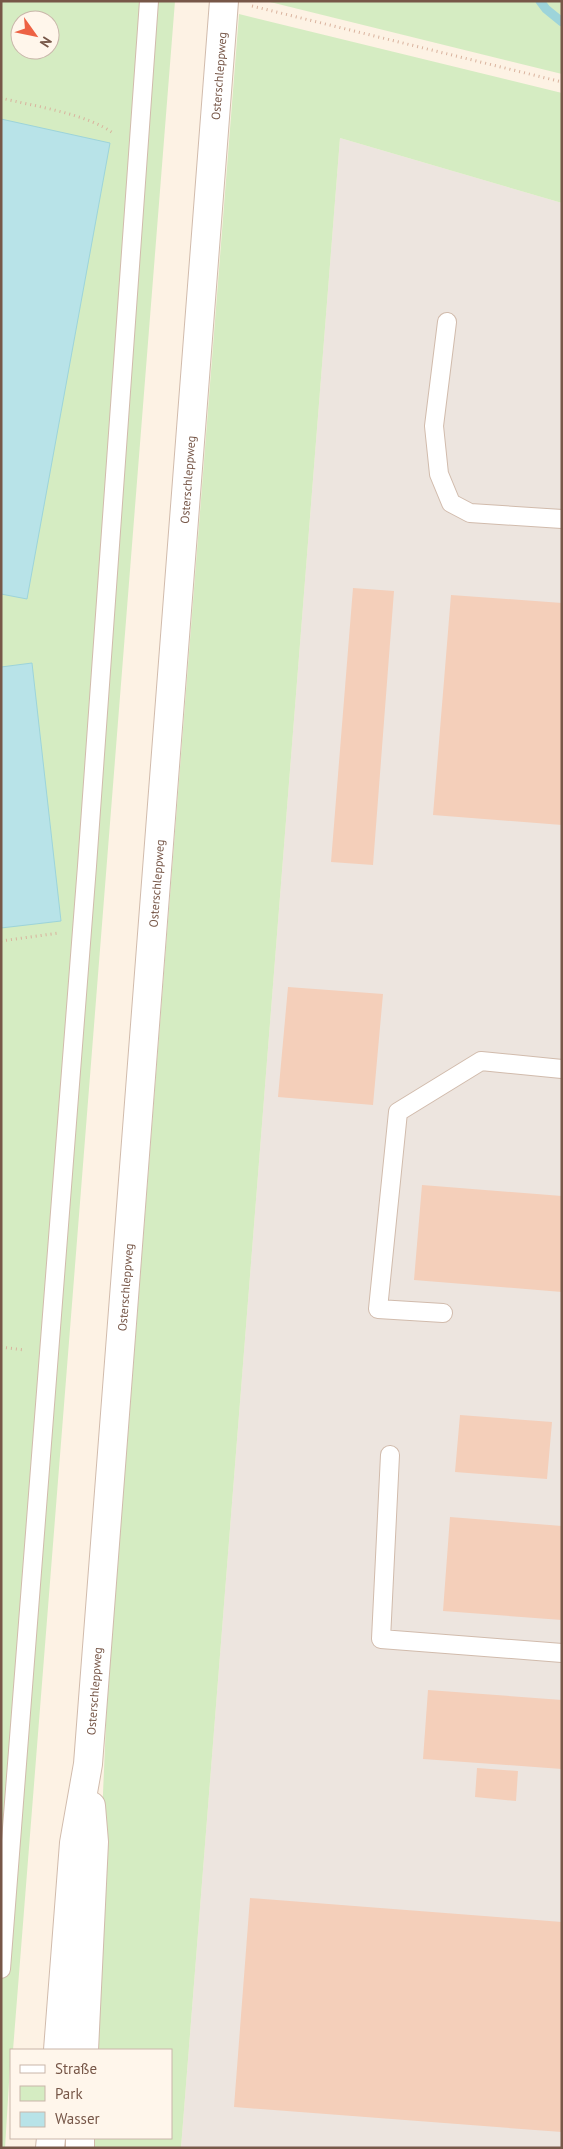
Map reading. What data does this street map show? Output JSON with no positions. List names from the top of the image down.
{
  "streets": {
    "street": ["Osterschleppweg"]
  },
  "legend": ["Straße", "Park", "Wasser"],
  "north": "bottom right"
}
